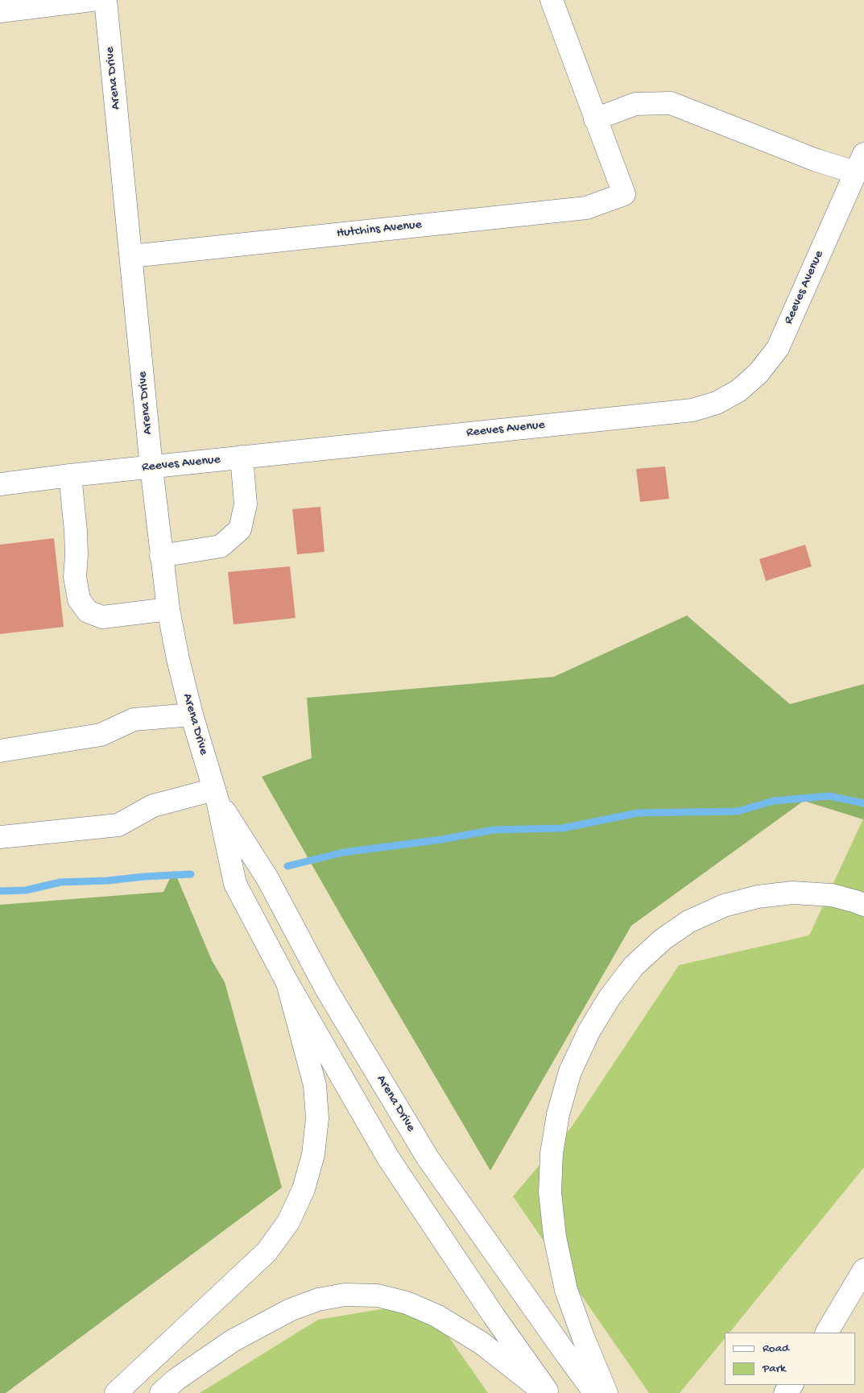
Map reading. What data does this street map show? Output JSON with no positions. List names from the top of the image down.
{
  "streets": {
    "main road": ["Arena Drive", "Hutchins Avenue", "Reeves Avenue"]
  },
  "crossings": [
    ["Arena Drive", "Hutchins Avenue"],
    ["Arena Drive", "Reeves Avenue"]
  ],
  "legend": ["Road", "Park"]
}
